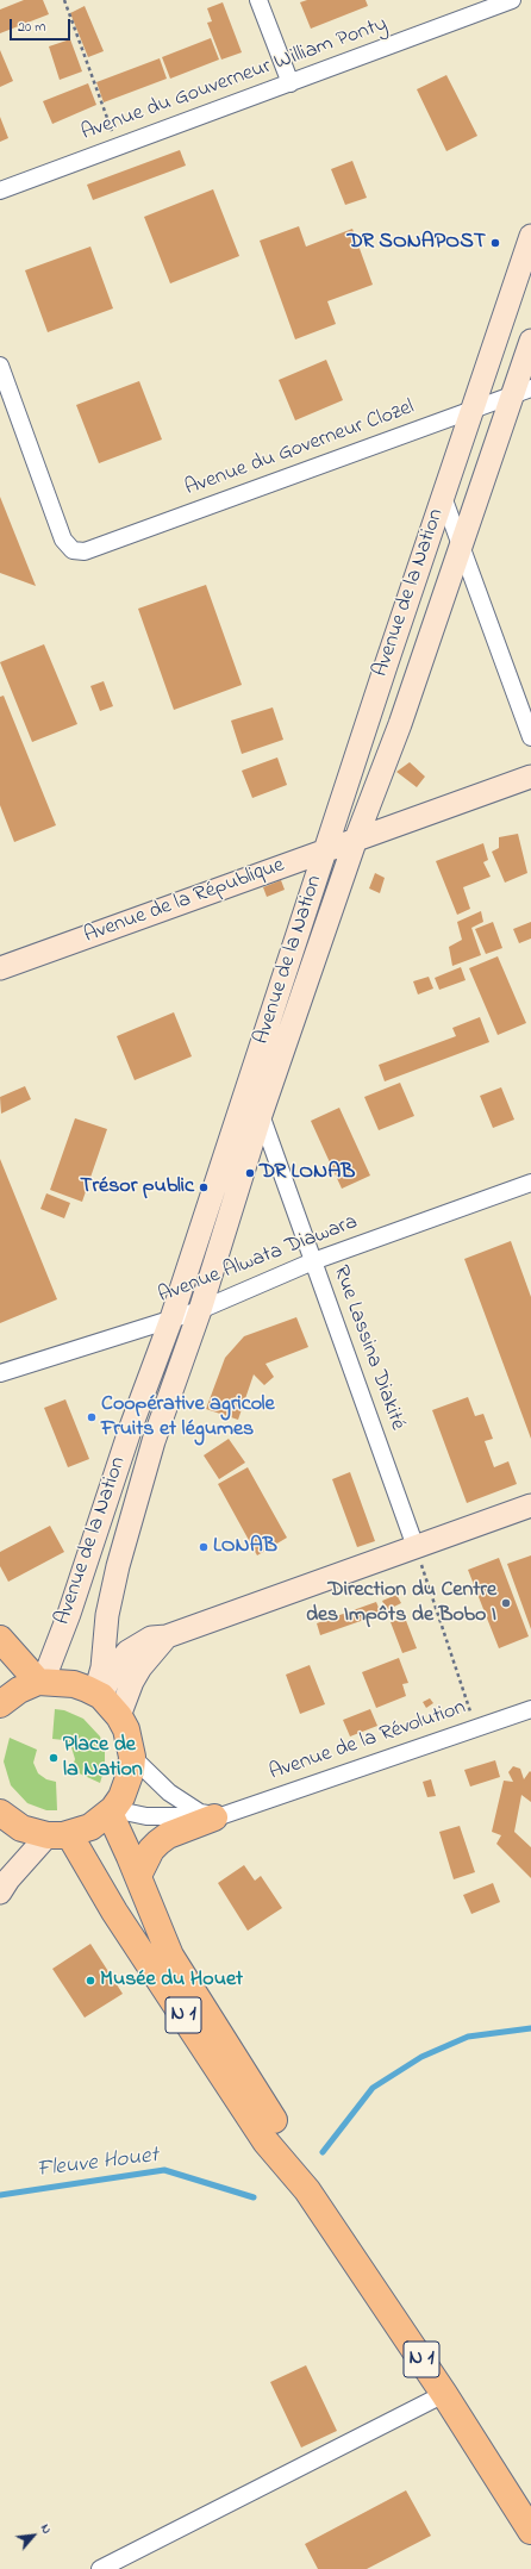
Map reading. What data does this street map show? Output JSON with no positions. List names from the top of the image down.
{
  "streets": {
    "highway": ["N 1"],
    "main road": ["Avenue de la Nation", "Avenue de la République"],
    "street": [
      "Avenue du Gouverneur William Ponty",
      "Avenue du Governeur Clozel",
      "Avenue Alwata Diawara",
      "Rue Lassina Diakité",
      "Avenue de la Révolution"
    ]
  },
  "crossings": [
    ["Avenue du Governeur Clozel", "Avenue de la Nation"],
    ["Avenue de la Nation", "Avenue de la République"],
    ["Avenue de la Nation", "Avenue Alwata Diawara"],
    ["Avenue de la Nation", "Rue Lassina Diakité"],
    ["Avenue Alwata Diawara", "Rue Lassina Diakité"],
    ["Avenue de la Révolution", "N 1"]
  ],
  "water": ["Fleuve Houet"],
  "places": [
    "DR SONAPOST",
    "DR LONAB",
    "Trésor public",
    "Coopérative agricole Fruits et légumes",
    "LONAB",
    "Direction du Centre des Impôts de Bobo I",
    "Place de la Nation",
    "Musée du Houet"
  ],
  "scale_bar": "20 m",
  "north": "top right"
}
